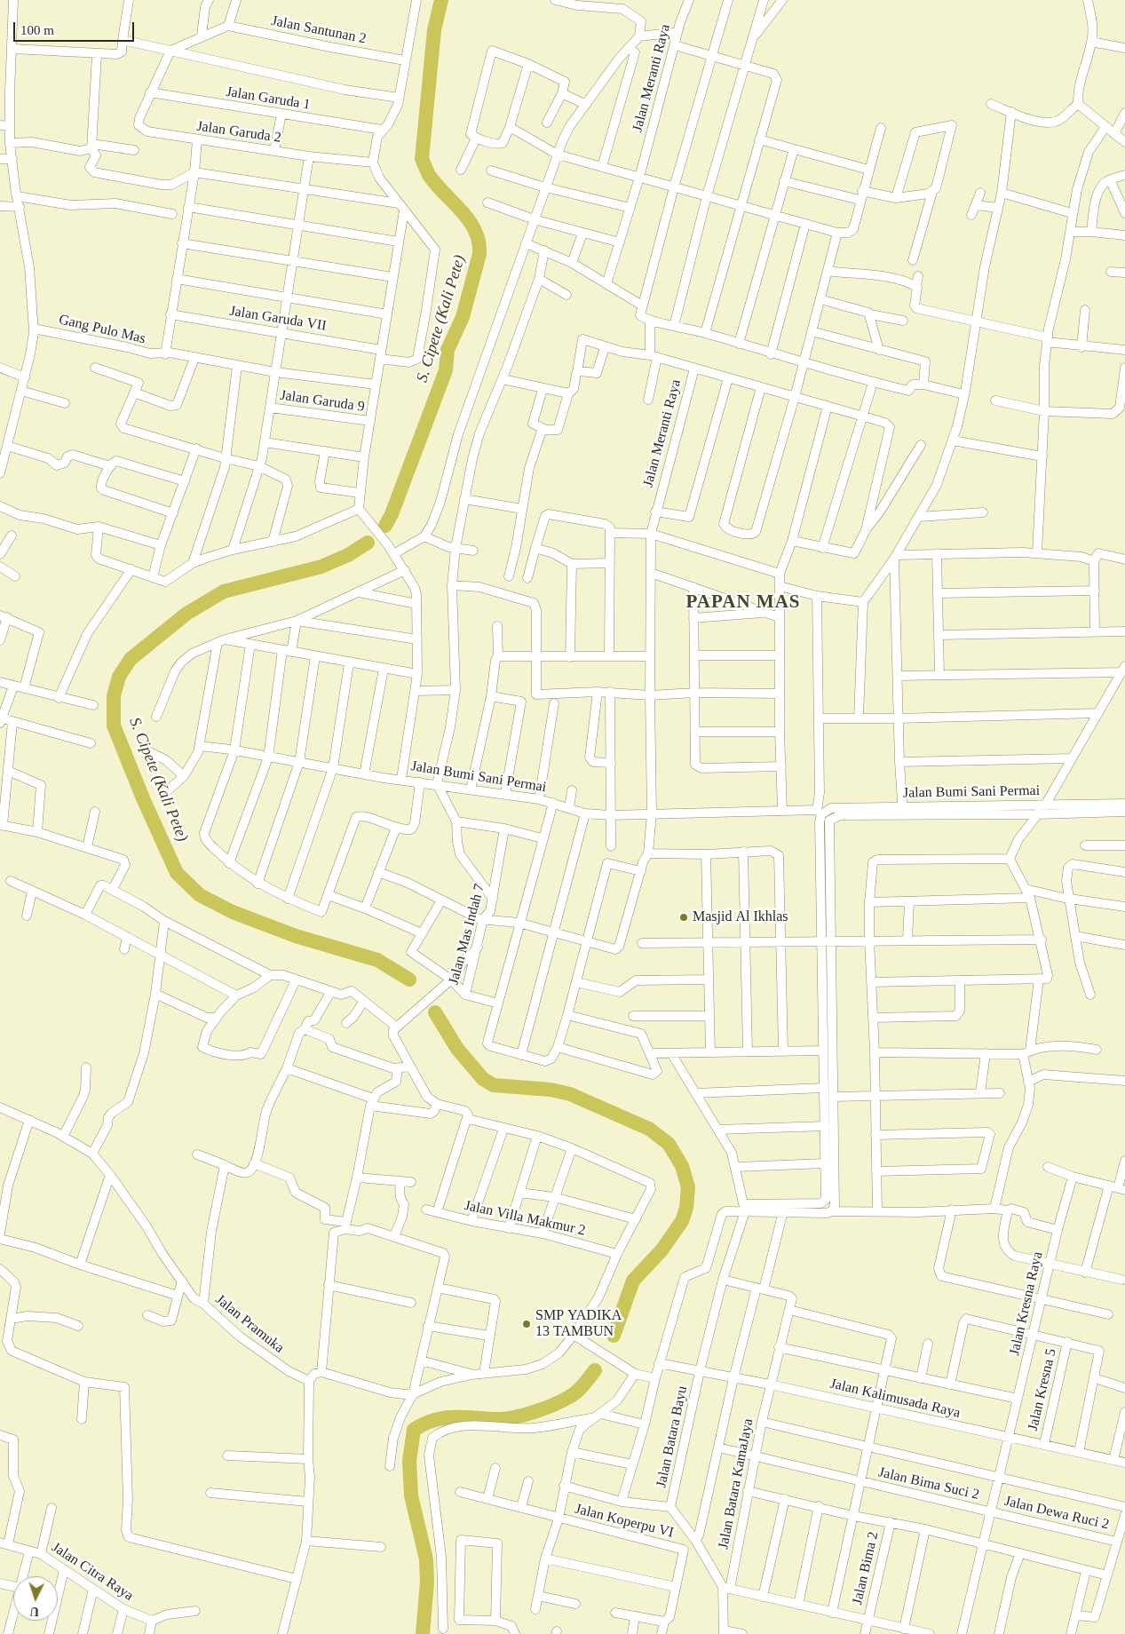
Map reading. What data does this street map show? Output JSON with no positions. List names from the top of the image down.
{
  "streets": {
    "street": [
      "Jalan Santunan 2",
      "Jalan Meranti Raya",
      "Jalan Garuda 1",
      "Jalan Garuda 2",
      "Jalan Garuda VII",
      "Gang Pulo Mas",
      "Jalan Garuda 9",
      "Jalan Bumi Sani Permai",
      "Jalan Mas Indah 7",
      "Jalan Villa Makmur 2",
      "Jalan Kresna Raya",
      "Jalan Pramuka",
      "Jalan Kresna 5",
      "Jalan Kalimusada Raya",
      "Jalan Batara Bayu",
      "Jalan Batara KamaJaya",
      "Jalan Bima Suci 2",
      "Jalan Dewa Ruci 2",
      "Jalan Koperpu VI",
      "Jalan Bima 2",
      "Jalan Citra Raya"
    ]
  },
  "crossings": [
    ["Jalan Meranti Raya", "Jalan Bumi Sani Permai"],
    ["Jalan Garuda 1", "Jalan Garuda 2"],
    ["Jalan Kresna Raya", "Jalan Kalimusada Raya"],
    ["Jalan Kresna Raya", "Jalan Bima Suci 2"],
    ["Jalan Kresna Raya", "Jalan Dewa Ruci 2"],
    ["Jalan Kresna 5", "Jalan Kalimusada Raya"],
    ["Jalan Kalimusada Raya", "Jalan Batara Bayu"],
    ["Jalan Kalimusada Raya", "Jalan Batara KamaJaya"],
    ["Jalan Batara KamaJaya", "Jalan Bima Suci 2"],
    ["Jalan Bima Suci 2", "Jalan Dewa Ruci 2"]
  ],
  "districts": ["PAPAN MAS"],
  "water": ["S. Cipete (Kali Pete)"],
  "places": ["Masjid Al Ikhlas", "SMP YADIKA 13 TAMBUN"],
  "scale_bar": "100 m",
  "north": "bottom"
}
